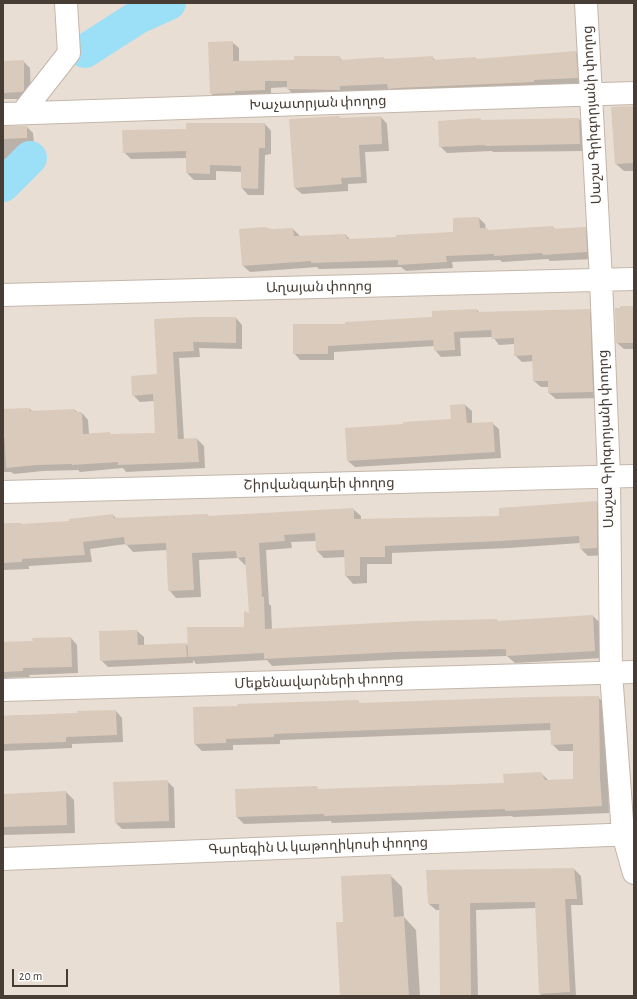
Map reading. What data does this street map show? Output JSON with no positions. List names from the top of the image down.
{
  "streets": {
    "street": [
      "Խաչատրյան փողոց",
      "Սաշա Գրիգորյանի փողոց",
      "Աղայան փողոց",
      "Շիրվանզադեի փողոց",
      "Մեքենավարների փողոց",
      "Գարեգին Ա կաթողիկոսի փողոց"
    ]
  },
  "crossings": [
    ["Խաչատրյան փողոց", "Սաշա Գրիգորյանի փողոց"],
    ["Սաշա Գրիգորյանի փողոց", "Աղայան փողոց"],
    ["Սաշա Գրիգորյանի փողոց", "Շիրվանզադեի փողոց"],
    ["Սաշա Գրիգորյանի փողոց", "Մեքենավարների փողոց"],
    ["Սաշա Գրիգորյանի փողոց", "Գարեգին Ա կաթողիկոսի փողոց"]
  ],
  "scale_bar": "20 m"
}
